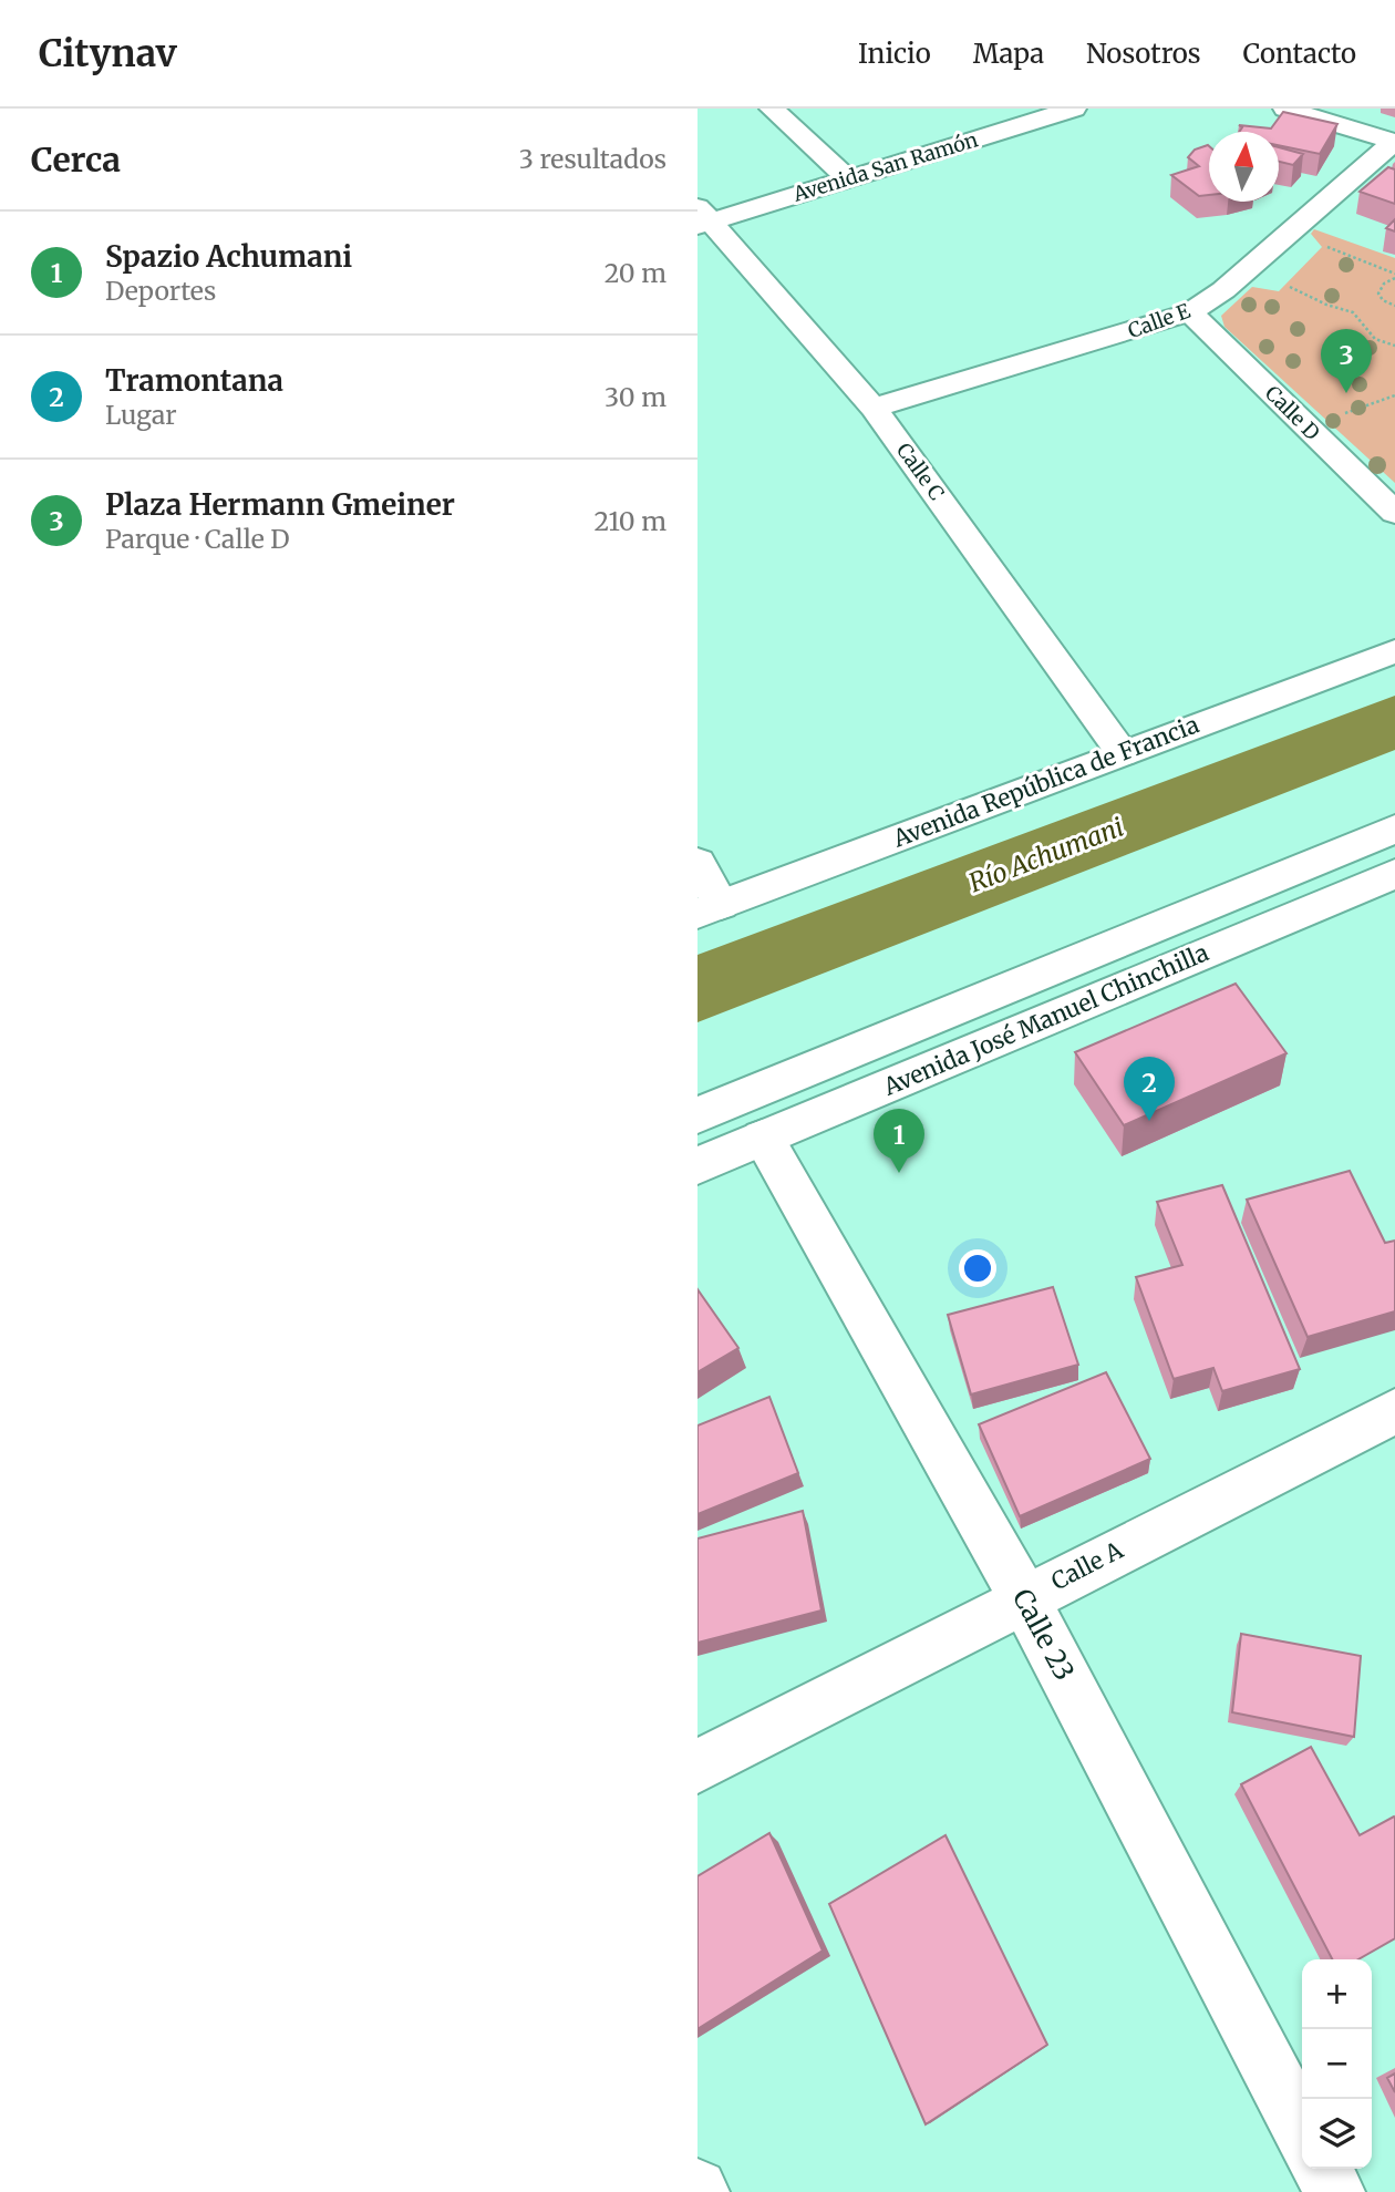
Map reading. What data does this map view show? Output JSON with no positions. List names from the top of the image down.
{
  "streets": {
    "street": [
      "Avenida San Ramón",
      "Calle E",
      "Calle D",
      "Calle C",
      "Avenida República de Francia",
      "Avenida José Manuel Chinchilla",
      "Calle A",
      "Calle 23"
    ]
  },
  "crossings": [
    ["Avenida San Ramón", "Calle C"],
    ["Calle E", "Calle D"],
    ["Calle E", "Calle C"],
    ["Calle C", "Avenida República de Francia"],
    ["Avenida José Manuel Chinchilla", "Calle 23"],
    ["Calle A", "Calle 23"]
  ],
  "water": ["Río Achumani"],
  "north": "top",
  "page": {
    "header": "Citynav",
    "nav": [
      "Inicio",
      "Mapa",
      "Nosotros",
      "Contacto"
    ],
    "heading": ["Cerca", "3 resultados"],
    "list": [
      {
        "mark": "1",
        "name": "Spazio Achumani",
        "note": "Deportes",
        "value": "20 m"
      },
      {
        "mark": "2",
        "name": "Tramontana",
        "note": "Lugar",
        "value": "30 m"
      },
      {
        "mark": "3",
        "name": "Plaza Hermann Gmeiner",
        "note": "Parque · Calle D",
        "value": "210 m"
      }
    ],
    "pins": ["3", "2", "1"],
    "map_buttons": ["+", "−"]
  }
}
